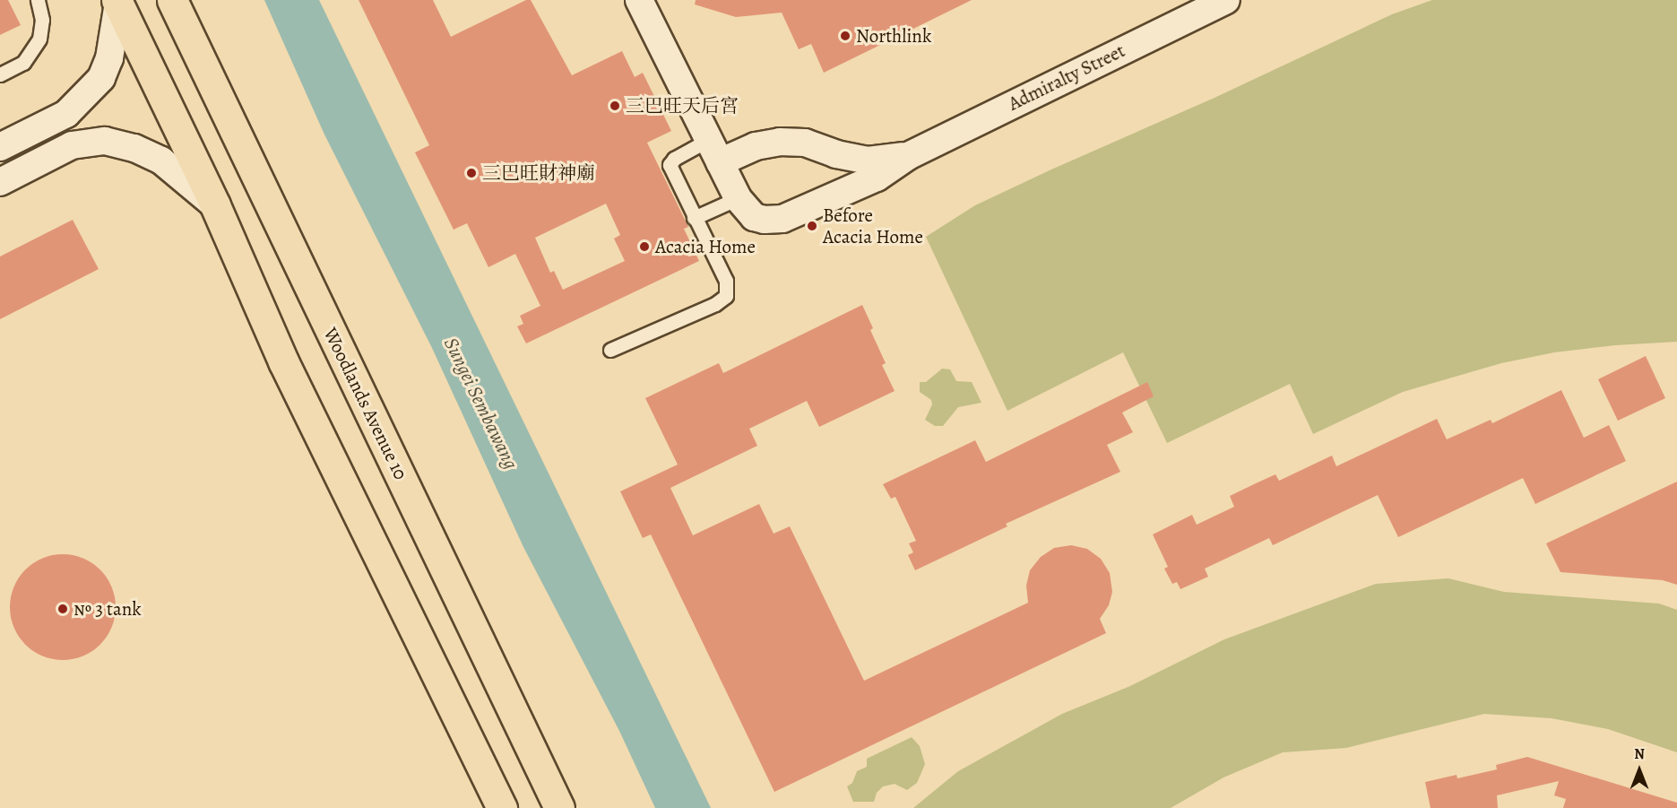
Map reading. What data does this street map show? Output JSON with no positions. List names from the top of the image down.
{
  "streets": {
    "main road": ["Woodlands Avenue 10"],
    "street": ["Admiralty Street"]
  },
  "water": ["Sungei Sembawang"],
  "places": [
    "Northlink",
    "三巴旺天后宮",
    "三巴旺財神廟",
    "Before Acacia Home",
    "Acacia Home",
    "№ 3 tank"
  ],
  "north": "top"
}
